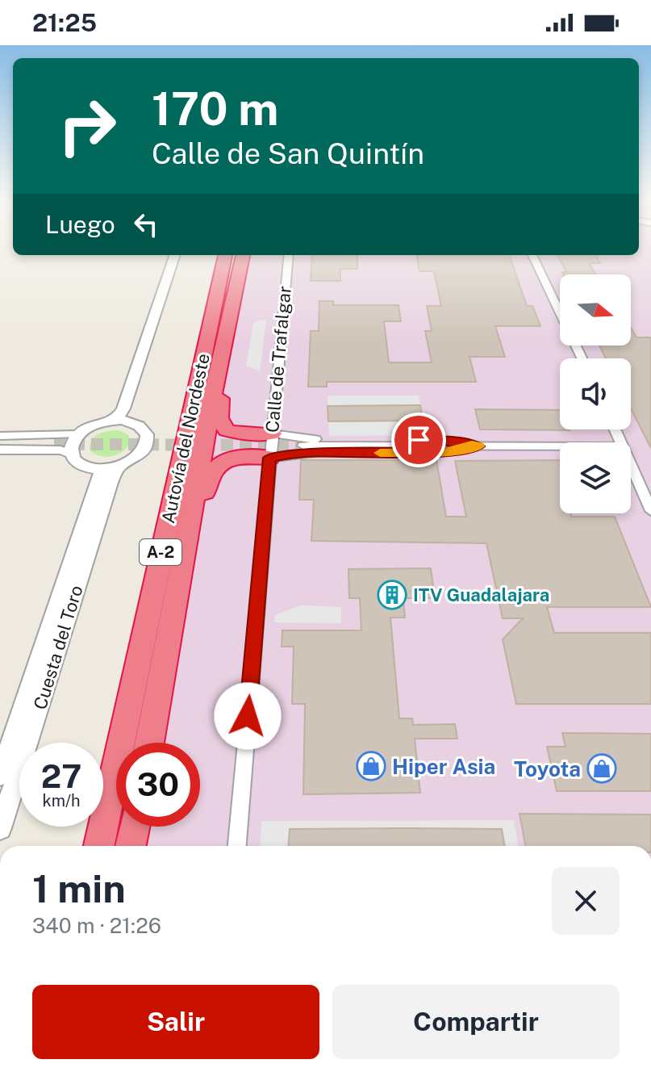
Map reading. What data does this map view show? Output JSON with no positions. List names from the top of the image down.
{
  "streets": {
    "highway": ["Autovía del Nordeste", "A-2"],
    "street": ["Calle de Trafalgar", "Cuesta del Toro"]
  },
  "places": {
    "building": ["ITV Guadalajara"],
    "shop": ["Hiper Asia", "Toyota"]
  },
  "north": "right",
  "page": {
    "status": "21:25",
    "turn": ["170 m", "Calle de San Quintín"],
    "then": "Luego",
    "speed": "27 km/h",
    "limit": "30",
    "heading": ["1 min", "340 m · 21:26"],
    "buttons": ["Salir", "Compartir"]
  }
}
